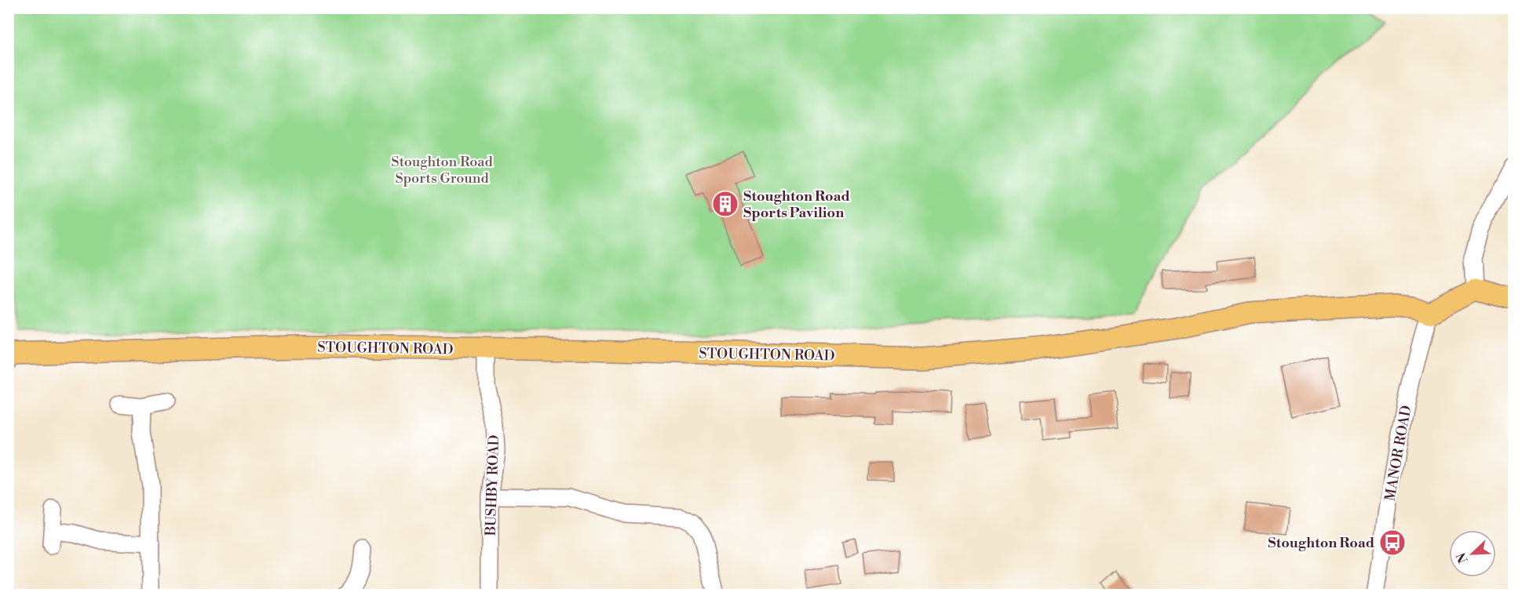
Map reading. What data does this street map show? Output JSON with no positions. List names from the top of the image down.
{
  "streets": {
    "main road": ["STOUGHTON ROAD"],
    "street": ["MANOR ROAD", "BUSHBY ROAD"]
  },
  "crossings": [
    ["STOUGHTON ROAD", "MANOR ROAD"],
    ["STOUGHTON ROAD", "BUSHBY ROAD"]
  ],
  "parks": ["Stoughton Road Sports Ground"],
  "places": {
    "building": ["Stoughton Road Sports Pavilion"],
    "bus stop": ["Stoughton Road"]
  },
  "north": "bottom left"
}
